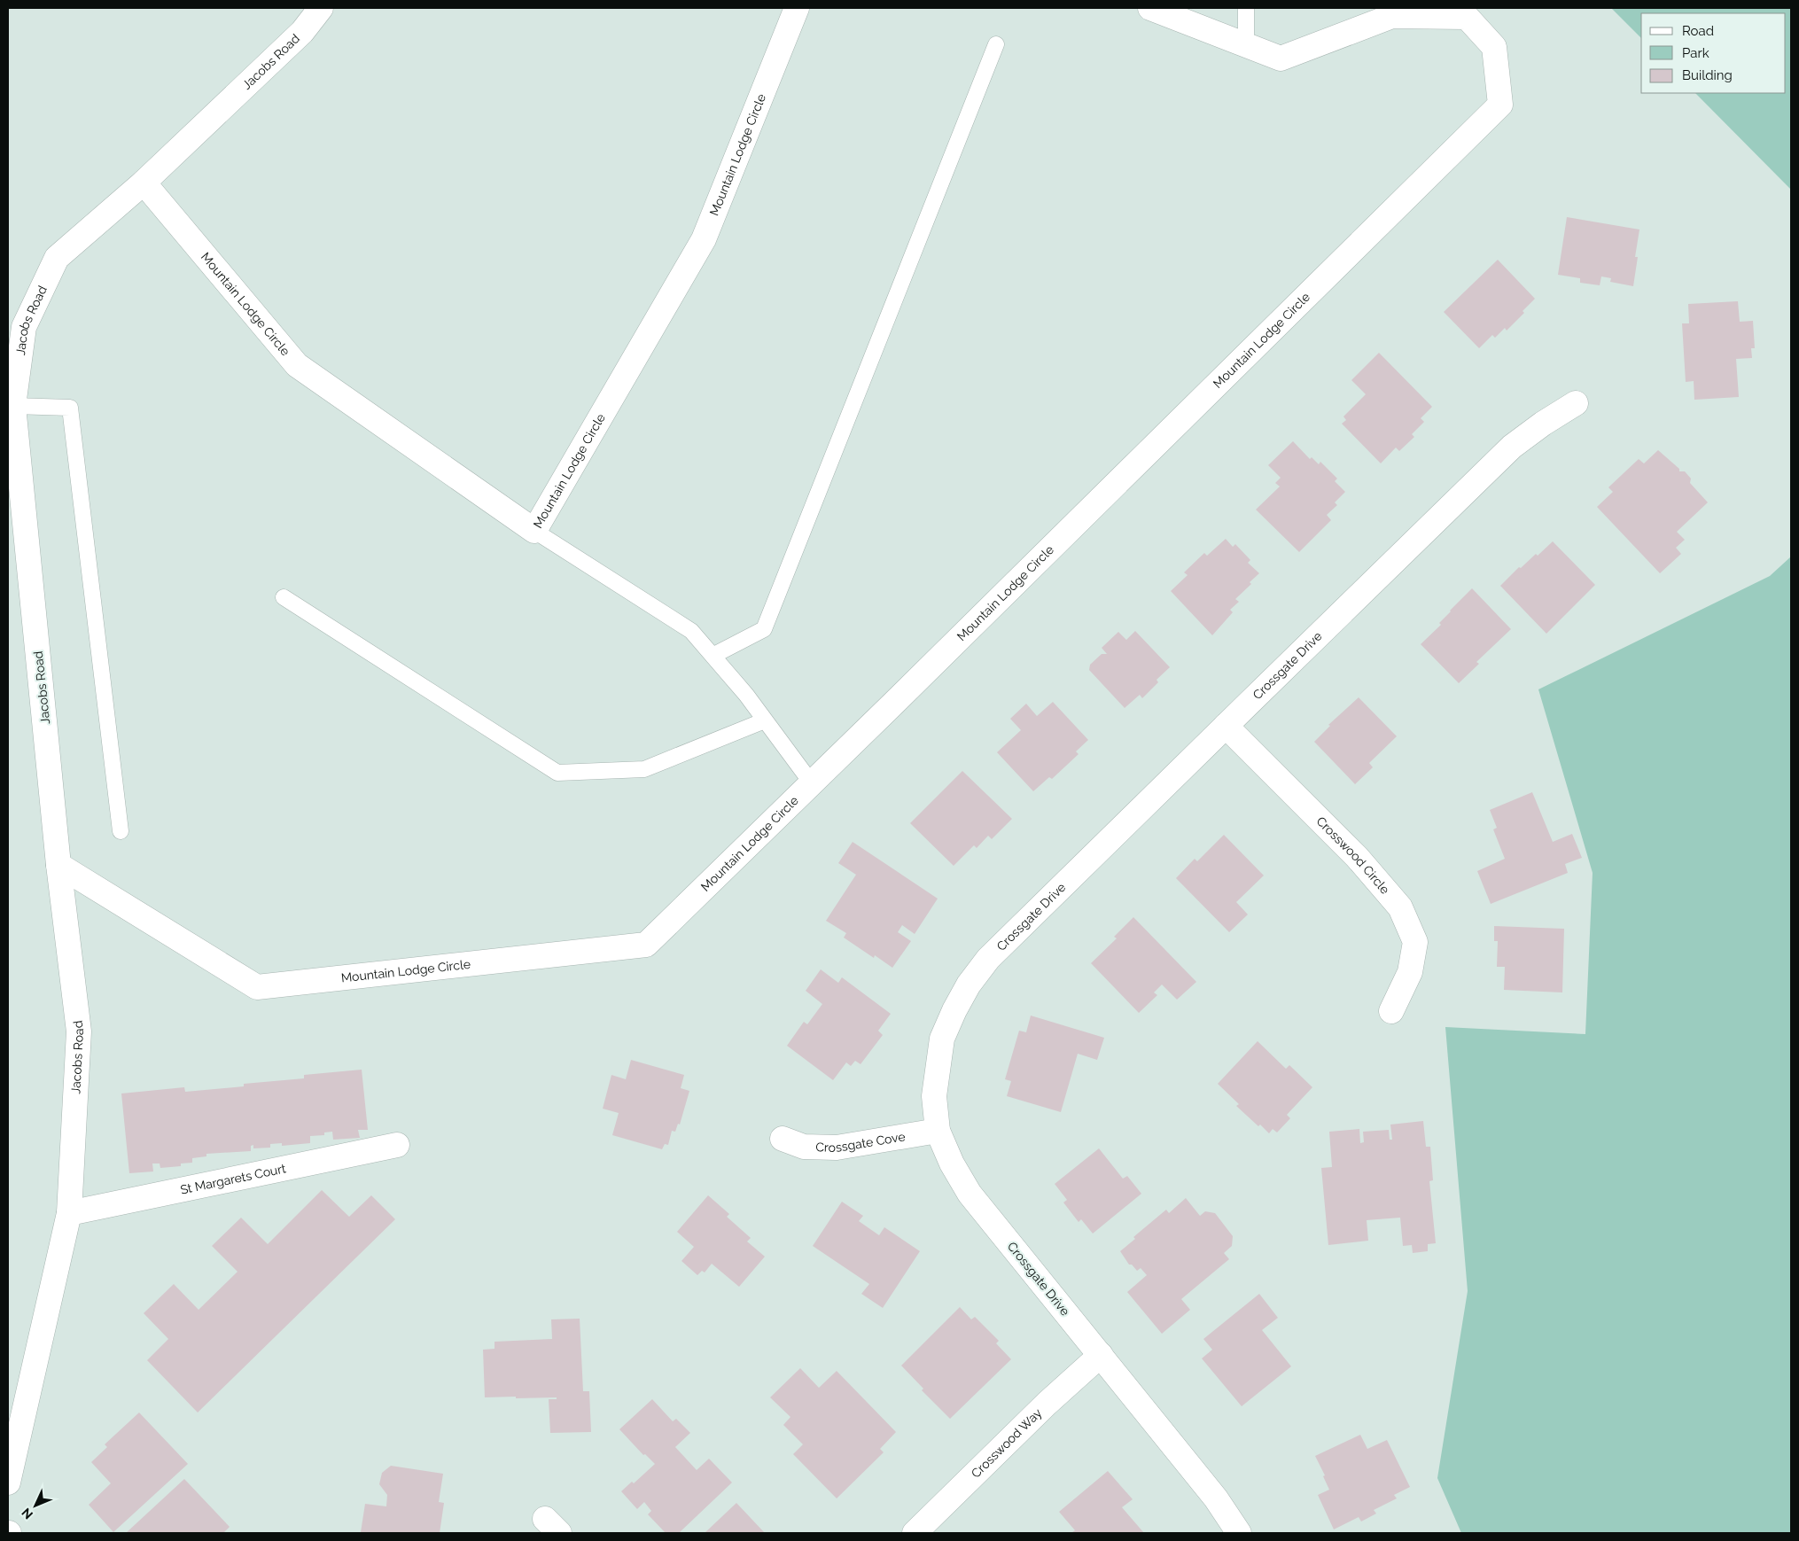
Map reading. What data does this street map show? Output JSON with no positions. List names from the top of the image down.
{
  "streets": {
    "street": [
      "Jacobs Road",
      "Mountain Lodge Circle",
      "Crossgate Drive",
      "Crosswood Circle",
      "Crossgate Cove",
      "St Margarets Court",
      "Crosswood Way"
    ]
  },
  "crossings": [
    ["Jacobs Road", "Mountain Lodge Circle"],
    ["Jacobs Road", "St Margarets Court"],
    ["Crossgate Drive", "Crosswood Circle"],
    ["Crossgate Drive", "Crossgate Cove"],
    ["Crossgate Drive", "Crosswood Way"]
  ],
  "legend": ["Road", "Park", "Building"],
  "north": "bottom left"
}
